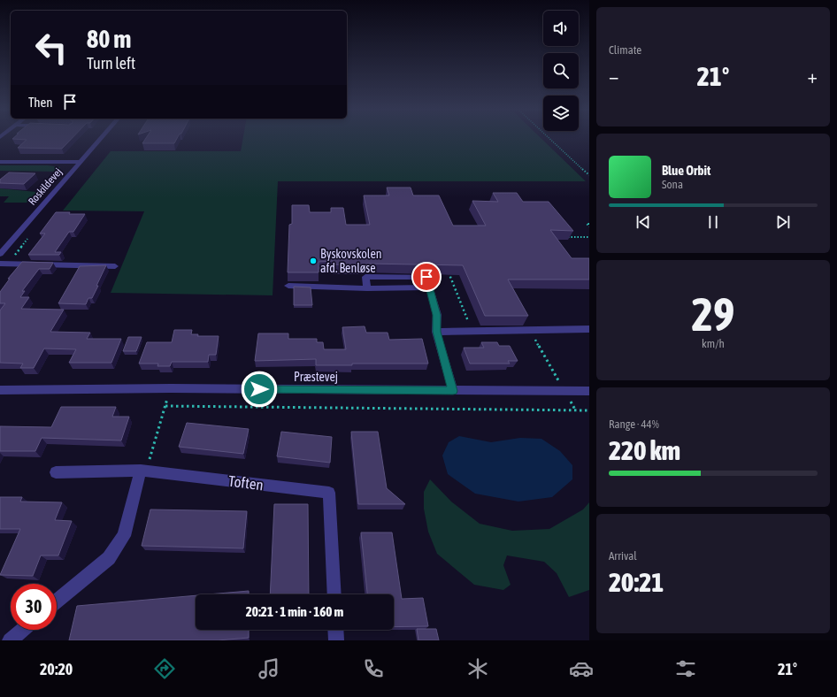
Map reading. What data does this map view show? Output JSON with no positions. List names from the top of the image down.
{
  "streets": {
    "street": ["Roskildevej", "Præstevej", "Toften"]
  },
  "places": ["Byskovskolen afd. Benløse"],
  "page": {
    "tile": [
      "Climate",
      ["29", "km/h"],
      ["Range · 44%", "220 km"],
      ["Arrival", "20:21"]
    ],
    "turn": ["80 m", "Turn left"],
    "heat": ["−", "21°", "+"],
    "then": "Then",
    "song": ["Blue Orbit", "Sona"],
    "limit": "30",
    "trip": "20:21 · 1 min · 160 m",
    "tabs": ["20:20", "21°"]
  }
}
